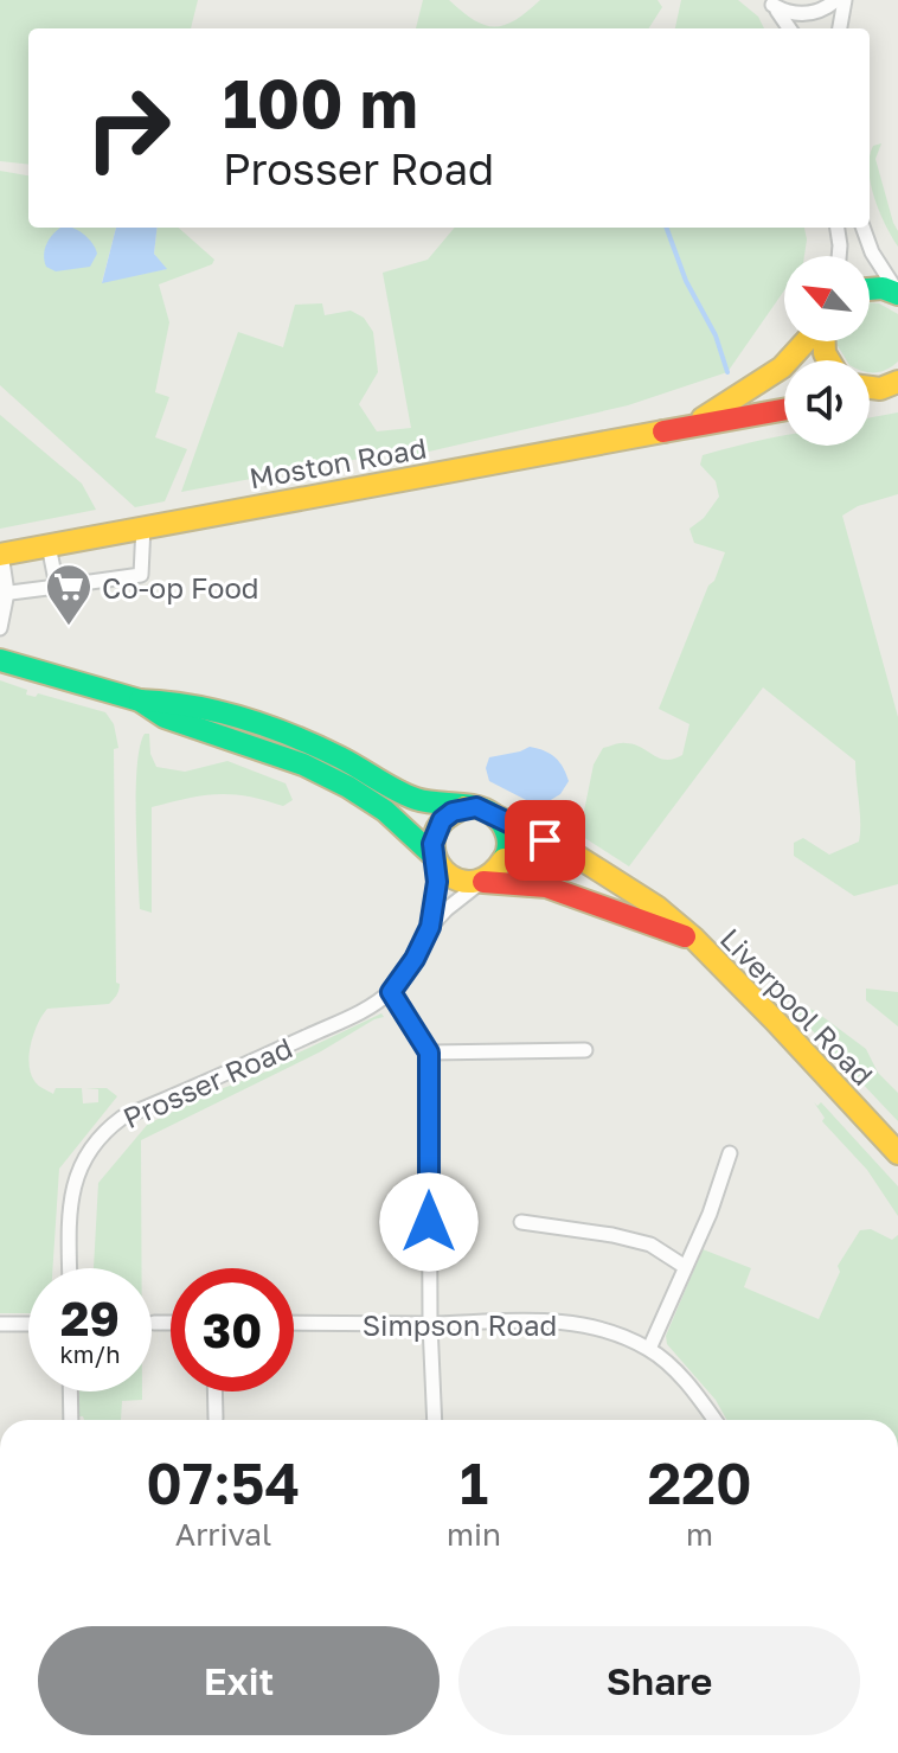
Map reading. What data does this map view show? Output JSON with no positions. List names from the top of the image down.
{
  "streets": {
    "highway": ["Moston Road", "Liverpool Road"],
    "street": ["Prosser Road", "Simpson Road"]
  },
  "crossings": [
    ["Liverpool Road", "Prosser Road"]
  ],
  "places": {
    "supermarket": ["Co-op Food"]
  },
  "north": "top left",
  "page": {
    "turn": ["100 m", "Prosser Road"],
    "speed": "29 km/h",
    "limit": "30",
    "eta": [
      "07:54",
      "Arrival",
      "1",
      "min",
      "220",
      "m"
    ],
    "buttons": ["Exit", "Share"]
  }
}
